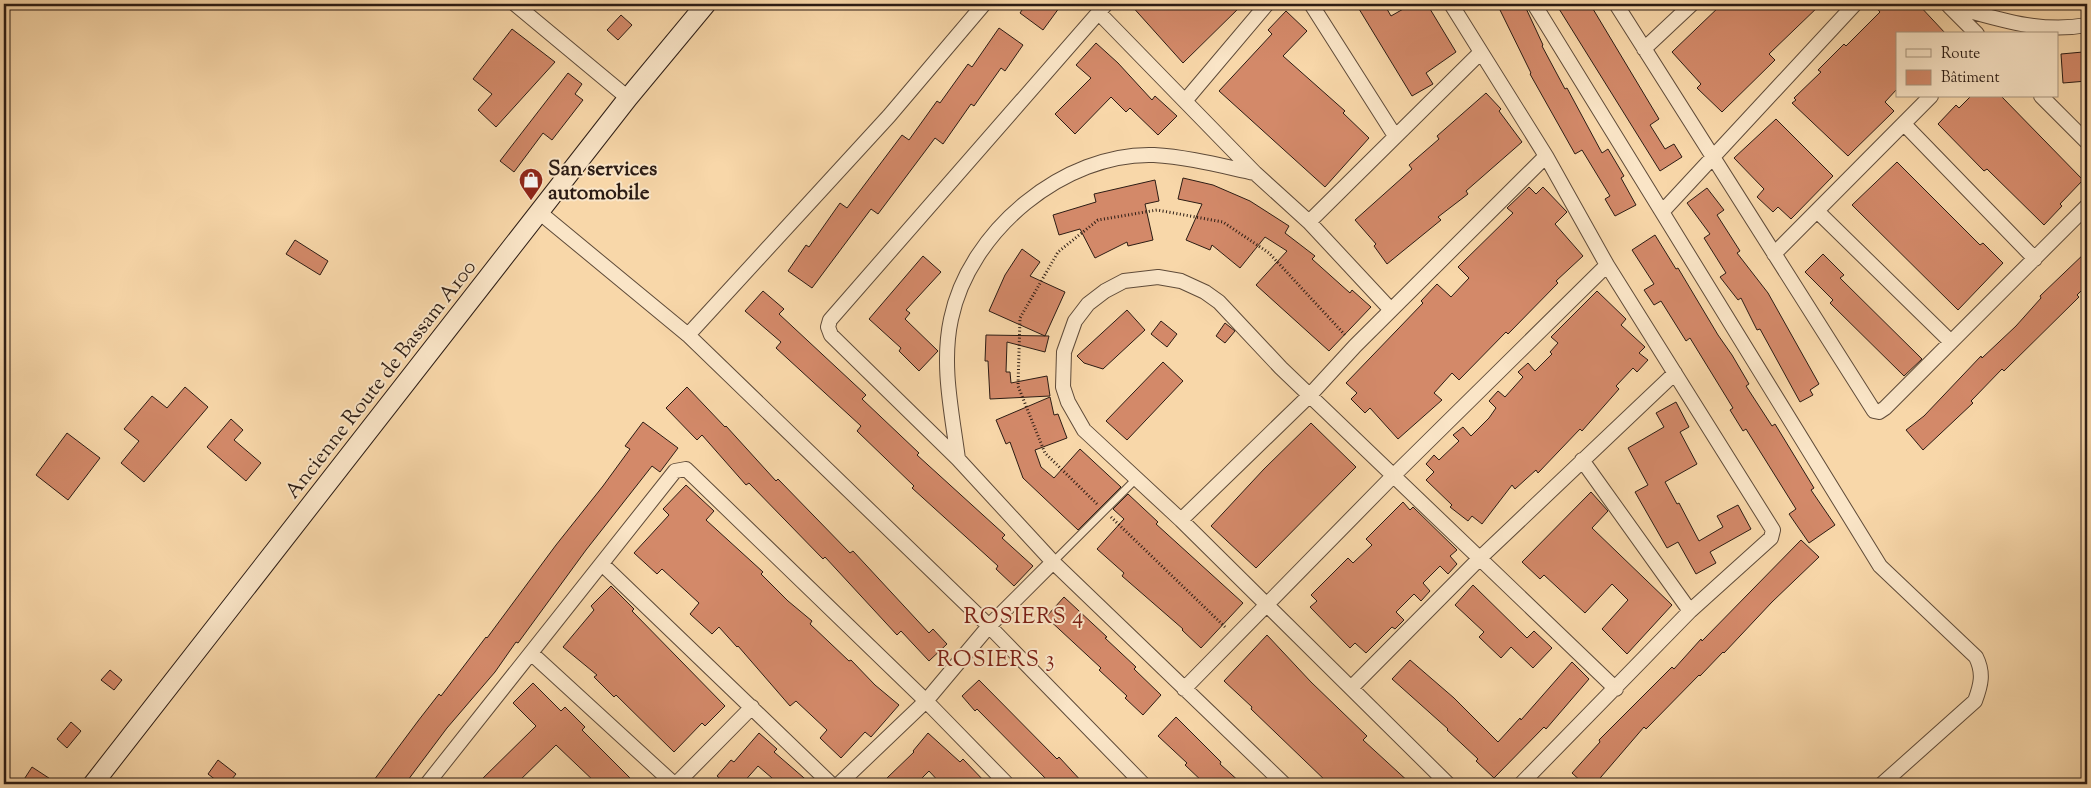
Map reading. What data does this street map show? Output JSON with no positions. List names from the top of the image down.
{
  "streets": {
    "main road": ["Ancienne Route de Bassam A100"]
  },
  "districts": ["ROSIERS 4", "ROSIERS 3"],
  "places": {
    "shop": ["San services automobile"]
  },
  "legend": ["Route", "Bâtiment"]
}
